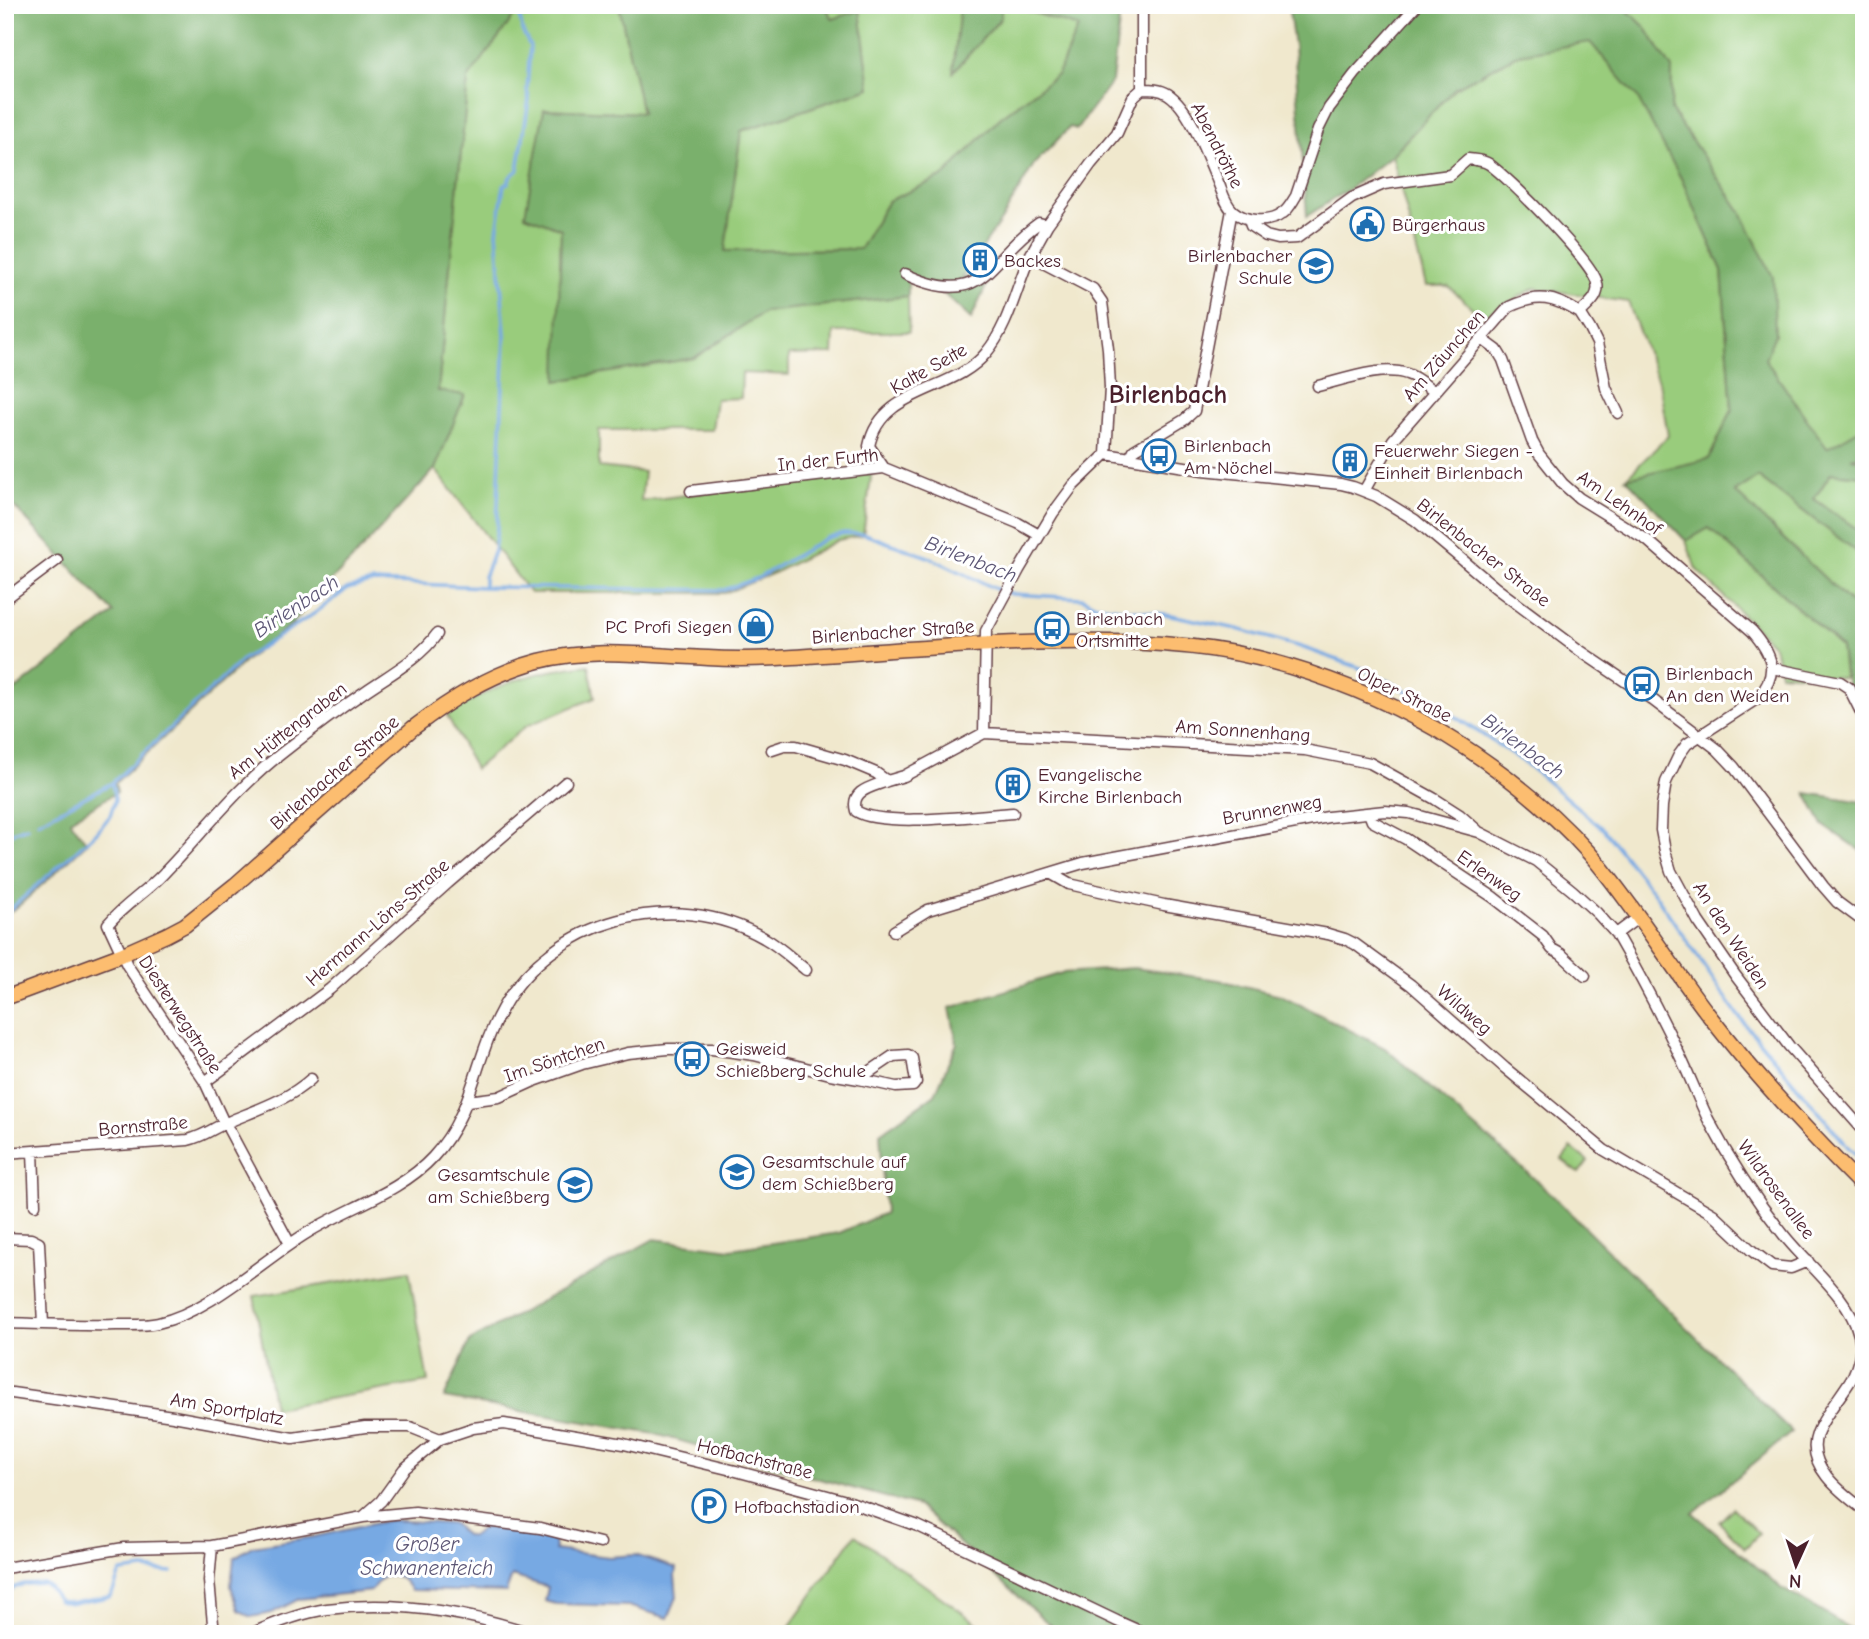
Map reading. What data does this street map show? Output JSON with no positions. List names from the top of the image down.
{
  "streets": {
    "main road": ["Birlenbacher Straße", "Olper Straße"],
    "street": [
      "Abendröthe",
      "Am Zäunchen",
      "Kalte Seite",
      "In der Furth",
      "Am Lehnhof",
      "Am Hüttengraben",
      "Am Sonnenhang",
      "Brunnenweg",
      "Erlenweg",
      "Hermann-Löns-Straße",
      "An den Weiden",
      "Wildweg",
      "Diesterwegstraße",
      "Im Söntchen",
      "Bornstraße",
      "Wildrosenallee",
      "Am Sportplatz",
      "Hofbachstraße"
    ]
  },
  "crossings": [
    ["Abendröthe", "Am Zäunchen"],
    ["Am Zäunchen", "Am Lehnhof"],
    ["Am Zäunchen", "Birlenbacher Straße"],
    ["Kalte Seite", "In der Furth"],
    ["In der Furth", "Birlenbacher Straße"],
    ["Birlenbacher Straße", "Olper Straße"],
    ["Birlenbacher Straße", "An den Weiden"],
    ["Birlenbacher Straße", "Diesterwegstraße"],
    ["Am Hüttengraben", "Diesterwegstraße"],
    ["Am Sonnenhang", "Brunnenweg"],
    ["Brunnenweg", "Erlenweg"],
    ["Brunnenweg", "Wildweg"],
    ["Brunnenweg", "Wildrosenallee"],
    ["Hermann-Löns-Straße", "Diesterwegstraße"],
    ["Wildweg", "Wildrosenallee"],
    ["Diesterwegstraße", "Bornstraße"],
    ["Am Sportplatz", "Hofbachstraße"]
  ],
  "districts": ["Birlenbach"],
  "water": ["Birlenbach", "Großer Schwanenteich"],
  "places": {
    "public building": ["Bürgerhaus"],
    "building": ["Backes", "Feuerwehr Siegen - Einheit Birlenbach", "Evangelische Kirche Birlenbach"],
    "school or university": ["Birlenbacher Schule", "Gesamtschule auf dem Schießberg", "Gesamtschule am Schießberg"],
    "bus stop": [
      "Birlenbach Am Nöchel",
      "Birlenbach Ortsmitte",
      "Birlenbach An den Weiden",
      "Geisweid Schießberg Schule"
    ],
    "shop": ["PC Profi Siegen"],
    "parking": ["Hofbachstadion"]
  },
  "north": "bottom"
}
